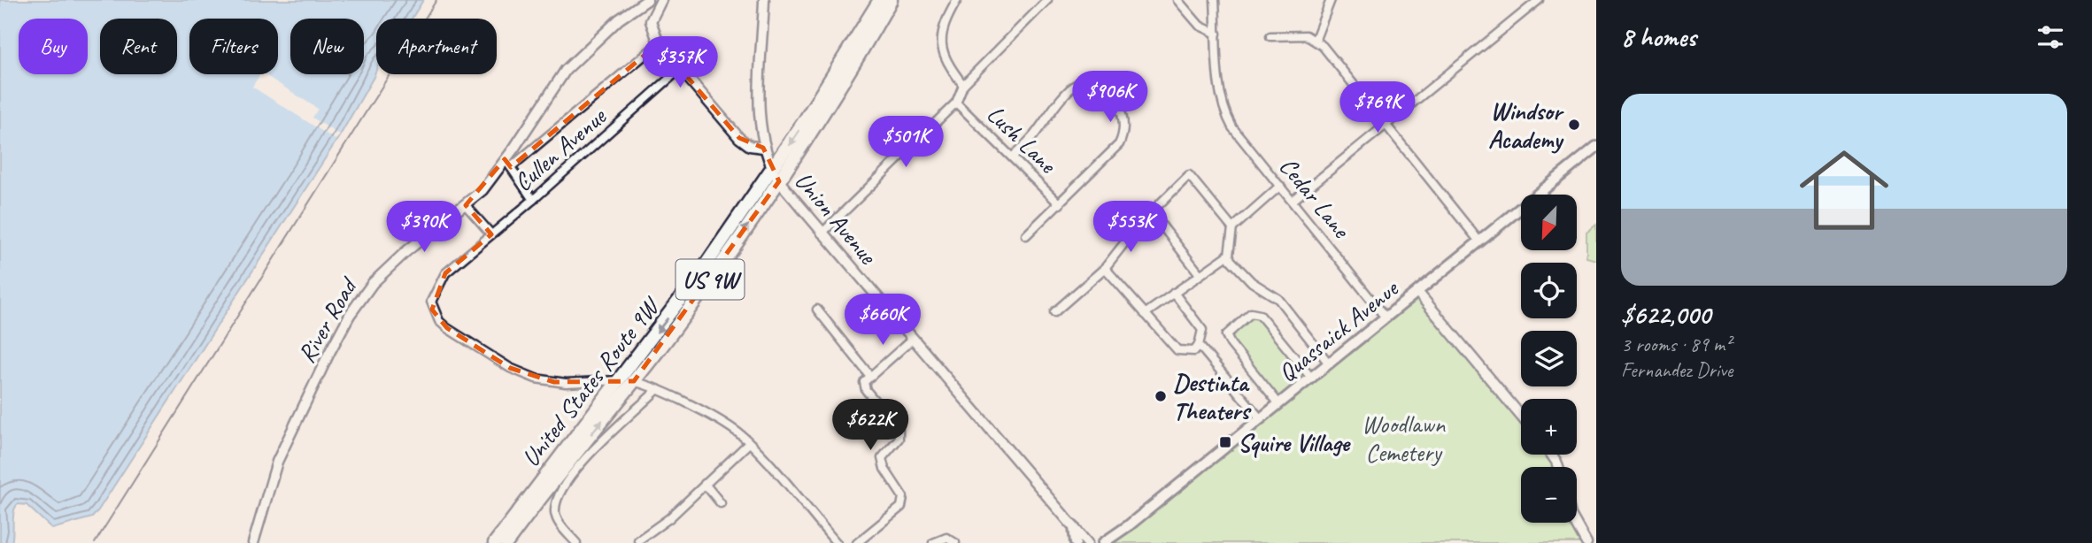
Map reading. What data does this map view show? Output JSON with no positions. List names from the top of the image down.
{
  "streets": {
    "highway": ["US 9W", "United States Route 9W"],
    "main road": ["Quassaick Avenue"],
    "street": [
      "Lush Lane",
      "Cullen Avenue",
      "Cedar Lane",
      "Union Avenue",
      "River Road"
    ]
  },
  "crossings": [
    ["Cullen Avenue", "United States Route 9W"],
    ["Cedar Lane", "Quassaick Avenue"],
    ["Union Avenue", "United States Route 9W"]
  ],
  "parks": ["Woodlawn Cemetery"],
  "places": {
    "other": ["Windsor Academy", "Destinta Theaters"],
    "transit": ["Squire Village"]
  },
  "north": "bottom left",
  "page": {
    "heading": "8 homes",
    "chip": [
      "Buy",
      "Rent",
      "Filters",
      "New",
      "Apartment"
    ],
    "price": [
      "$357K",
      "$906K",
      "$769K",
      "$501K",
      "$390K",
      "$553K",
      "$660K",
      "$622K"
    ],
    "list": [
      {
        "name": "$622,000",
        "note": "3 rooms · 89 m² · Fernandez Drive"
      }
    ],
    "map_buttons": ["+", "−"]
  }
}
